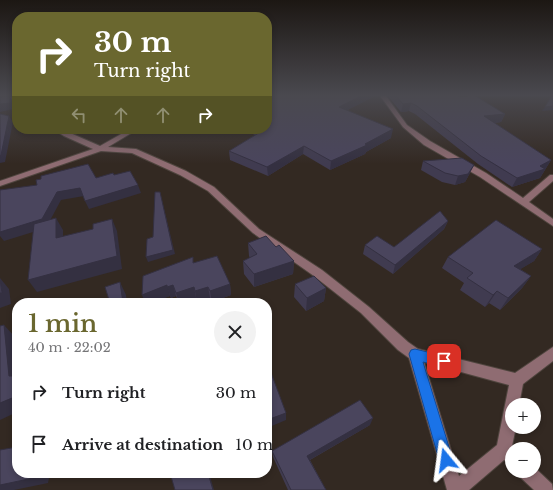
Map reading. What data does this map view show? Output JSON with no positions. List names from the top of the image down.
{
  "page": {
    "turn": ["30 m", "Turn right"],
    "heading": ["1 min", "40 m · 22:02"],
    "list": [
      {
        "name": "Turn right",
        "value": "30 m"
      },
      {
        "name": "Arrive at destination",
        "value": "10 m"
      }
    ],
    "map_buttons": ["+", "−"]
  }
}
